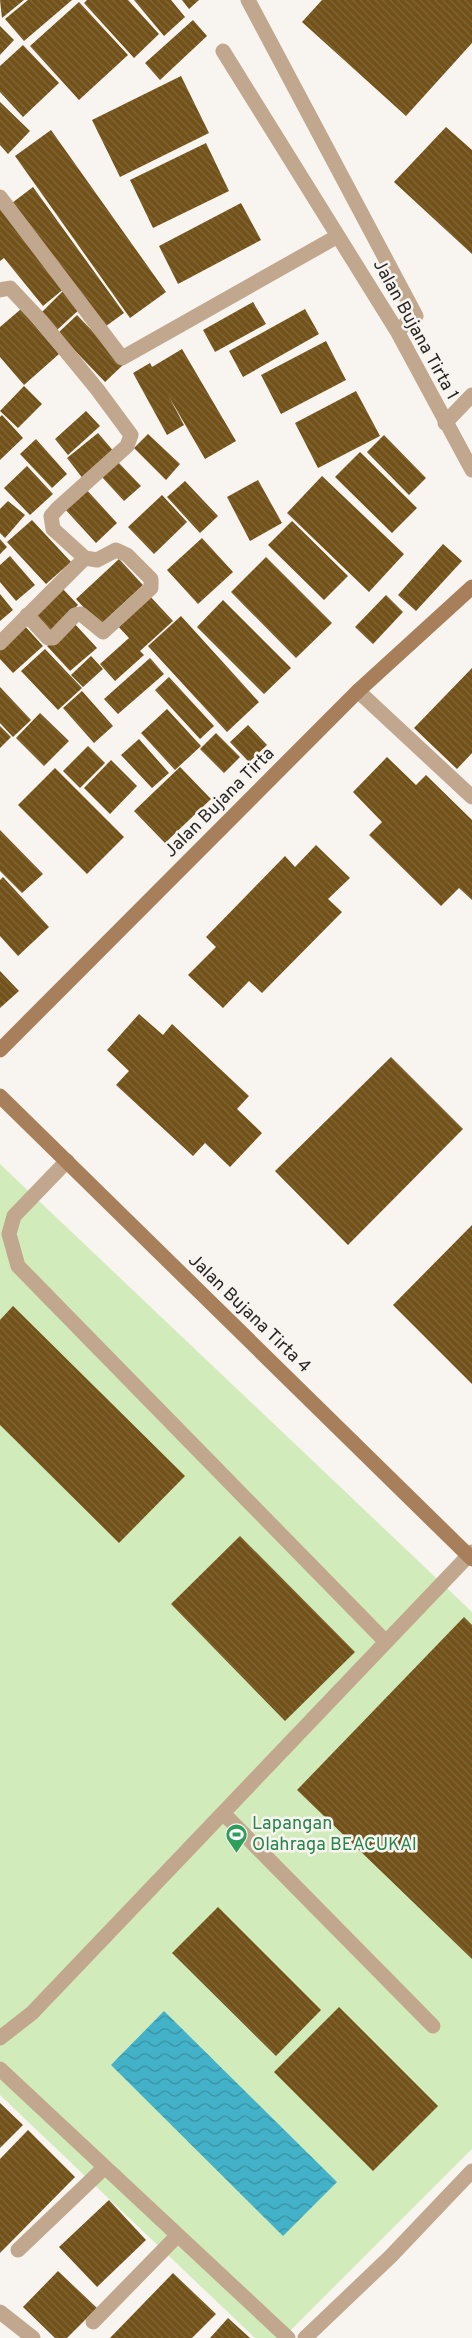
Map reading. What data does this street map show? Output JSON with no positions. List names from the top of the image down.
{
  "streets": {
    "street": ["Jalan Bujana Tirta 1", "Jalan Bujana Tirta", "Jalan Bujana Tirta 4"]
  },
  "places": {
    "sports": ["Lapangan Olahraga BEACUKAI"]
  }
}
